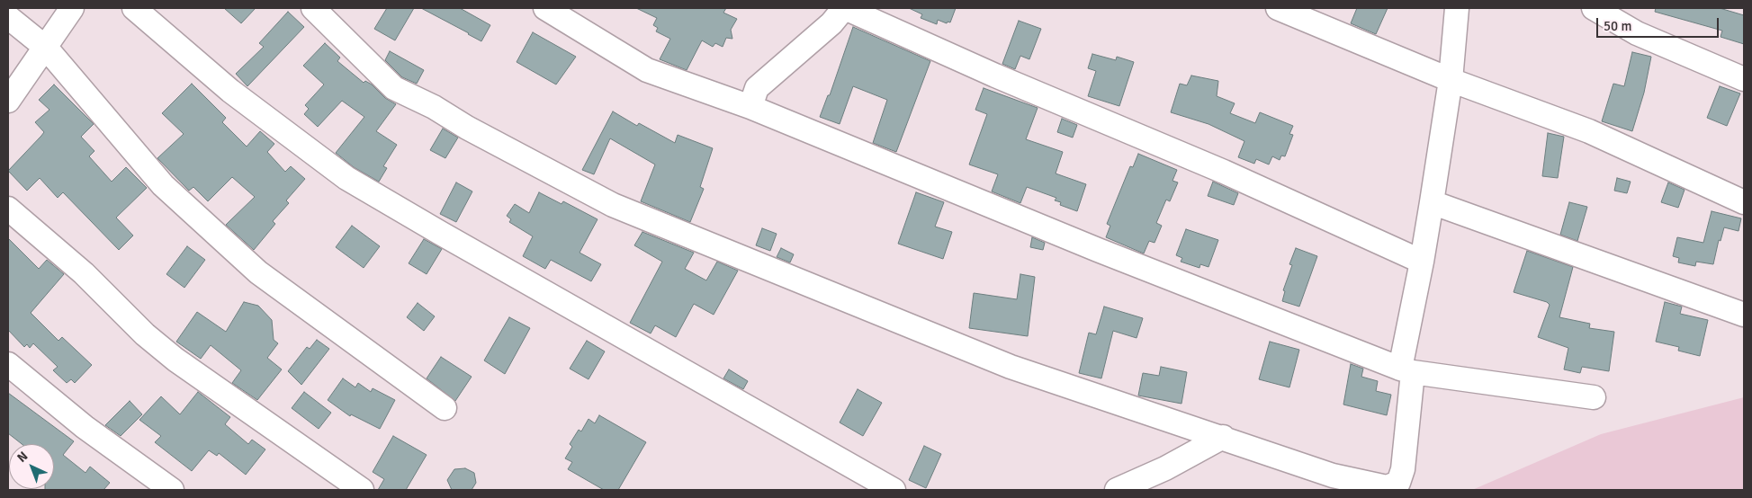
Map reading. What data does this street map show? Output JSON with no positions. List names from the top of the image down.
{
  "scale_bar": "50 m",
  "north": "top left"
}
